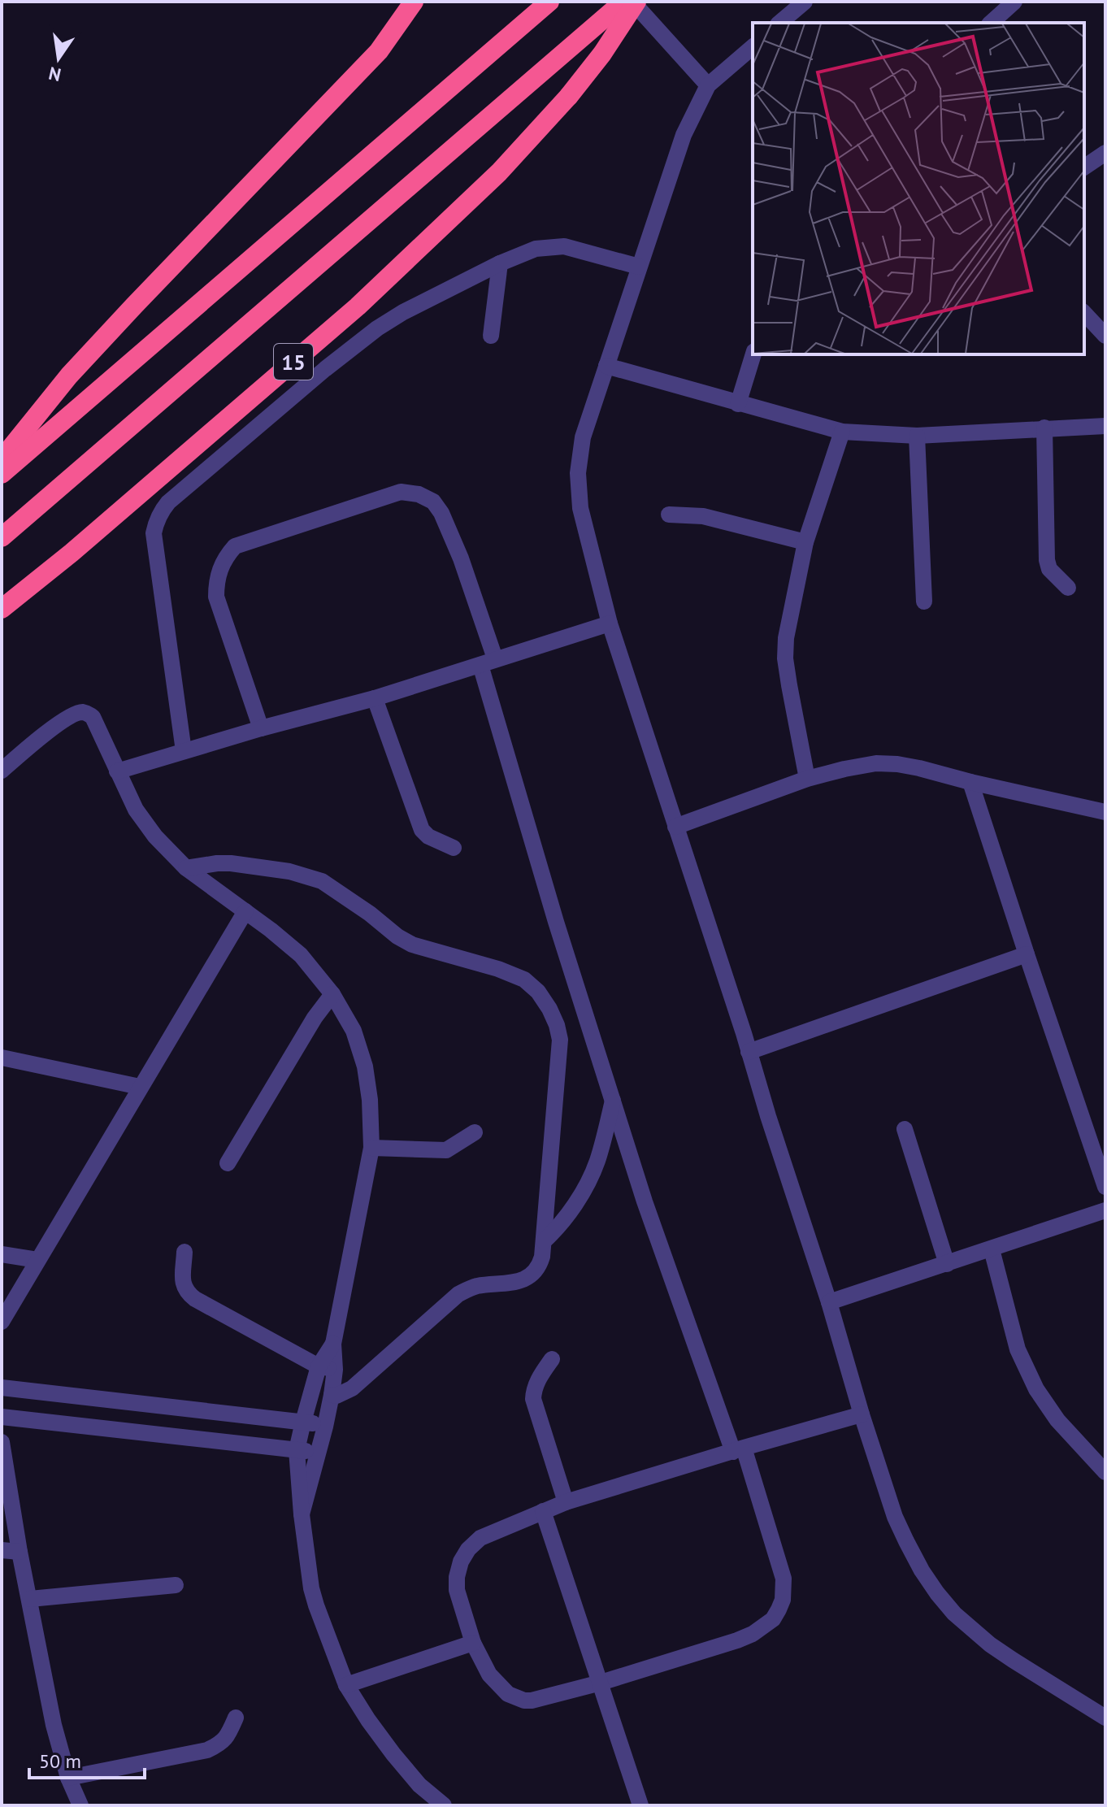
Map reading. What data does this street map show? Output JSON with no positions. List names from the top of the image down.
{
  "streets": {
    "highway": ["15"]
  },
  "scale_bar": "50 m",
  "north": "bottom"
}
